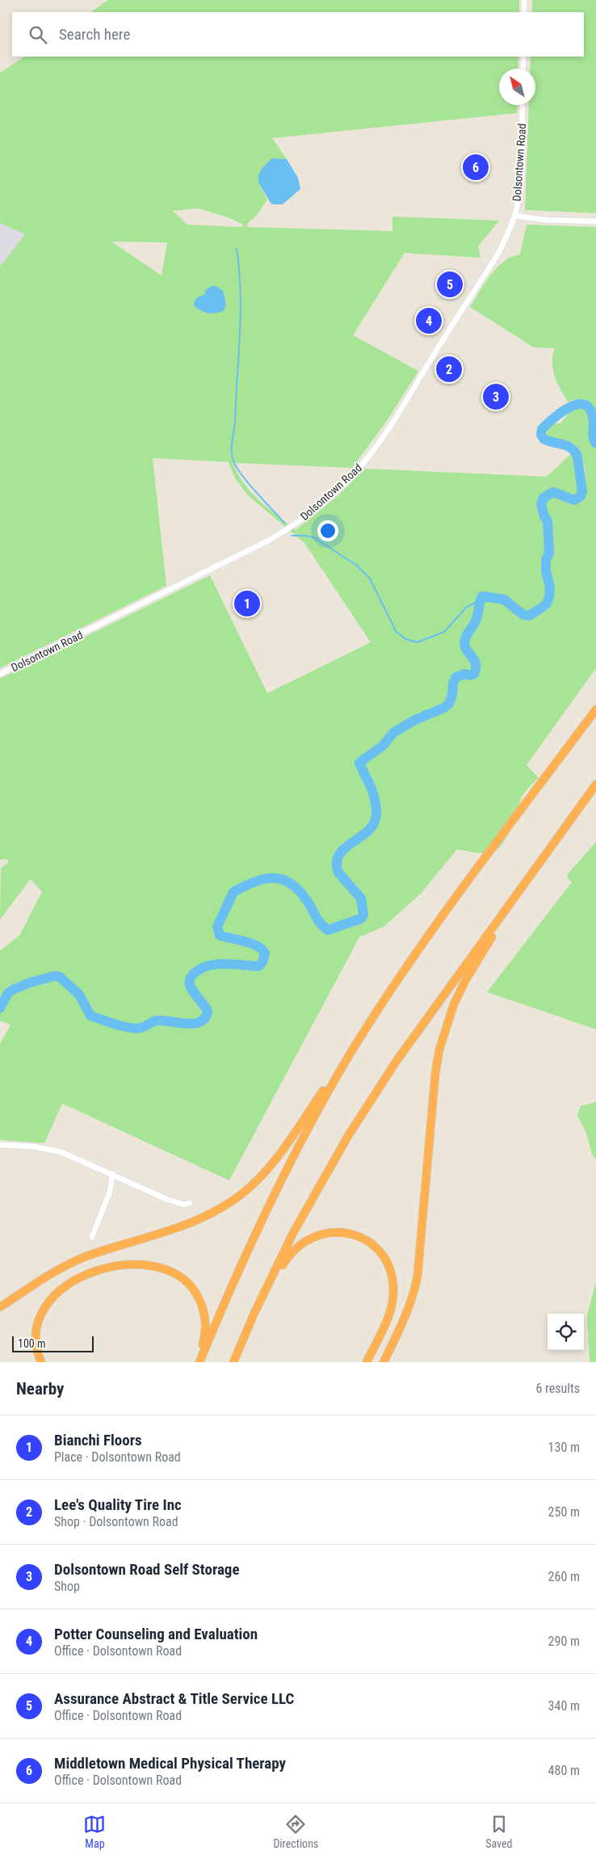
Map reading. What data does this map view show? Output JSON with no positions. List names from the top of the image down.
{
  "streets": {
    "street": ["Dolsontown Road"]
  },
  "scale_bar": "100 m",
  "north": "top left",
  "page": {
    "search": "Search here",
    "pins": [
      "6",
      "5",
      "4",
      "2",
      "3",
      "1"
    ],
    "scale": "100 m",
    "heading": ["Nearby", "6 results"],
    "list": [
      {
        "mark": "1",
        "name": "Bianchi Floors",
        "note": "Place · Dolsontown Road",
        "value": "130 m"
      },
      {
        "mark": "2",
        "name": "Lee's Quality Tire Inc",
        "note": "Shop · Dolsontown Road",
        "value": "250 m"
      },
      {
        "mark": "3",
        "name": "Dolsontown Road Self Storage",
        "note": "Shop",
        "value": "260 m"
      },
      {
        "mark": "4",
        "name": "Potter Counseling and Evaluation",
        "note": "Office · Dolsontown Road",
        "value": "290 m"
      },
      {
        "mark": "5",
        "name": "Assurance Abstract & Title Service LLC",
        "note": "Office · Dolsontown Road",
        "value": "340 m"
      },
      {
        "mark": "6",
        "name": "Middletown Medical Physical Therapy",
        "note": "Office · Dolsontown Road",
        "value": "480 m"
      }
    ],
    "nav": ["Map", "Directions", "Saved"]
  }
}
